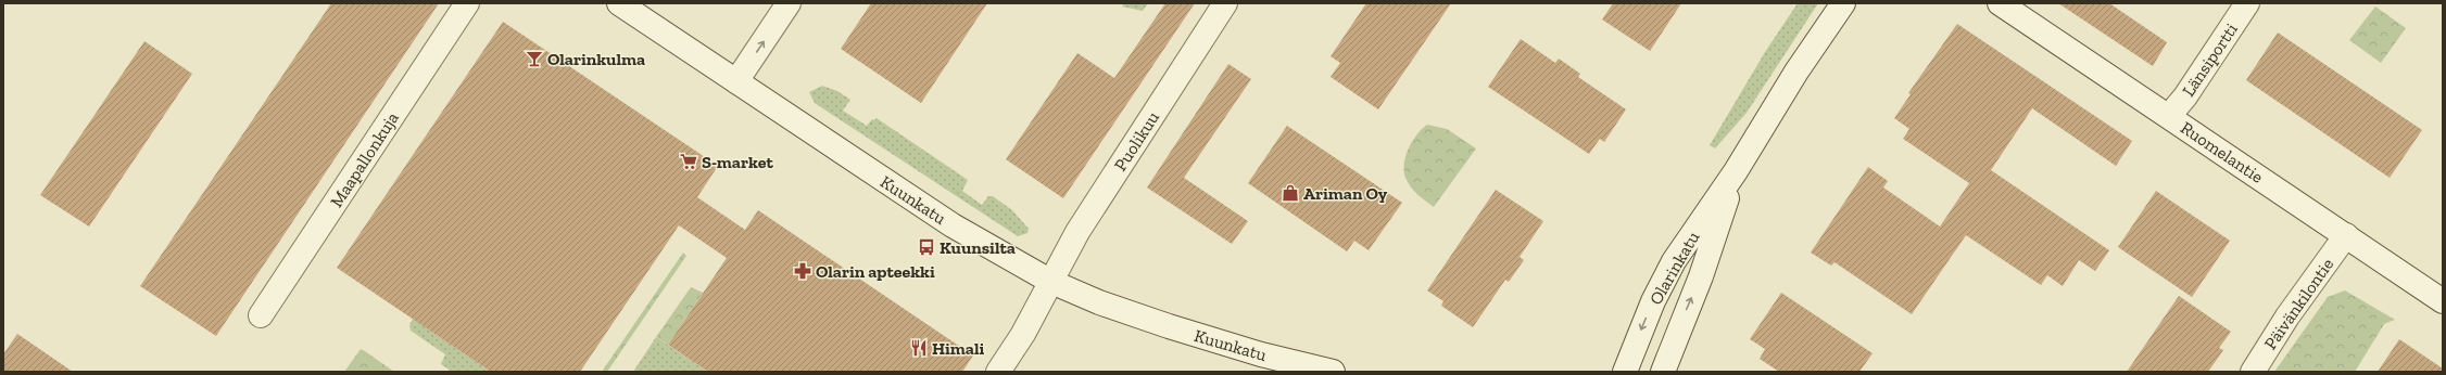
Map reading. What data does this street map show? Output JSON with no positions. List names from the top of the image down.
{
  "streets": {
    "street": [
      "Länsiportti",
      "Puolikuu",
      "Ruomelantie",
      "Maapallonkuja",
      "Kuunkatu",
      "Olarinkatu",
      "Päivänkilontie"
    ]
  },
  "crossings": [
    ["Länsiportti", "Ruomelantie"],
    ["Puolikuu", "Kuunkatu"],
    ["Ruomelantie", "Päivänkilontie"]
  ],
  "places": {
    "bar": ["Olarinkulma"],
    "supermarket": ["S-market"],
    "shop": ["Ariman Oy"],
    "bus stop": ["Kuunsilta"],
    "pharmacy": ["Olarin apteekki"],
    "restaurant": ["Himali"]
  }
}
